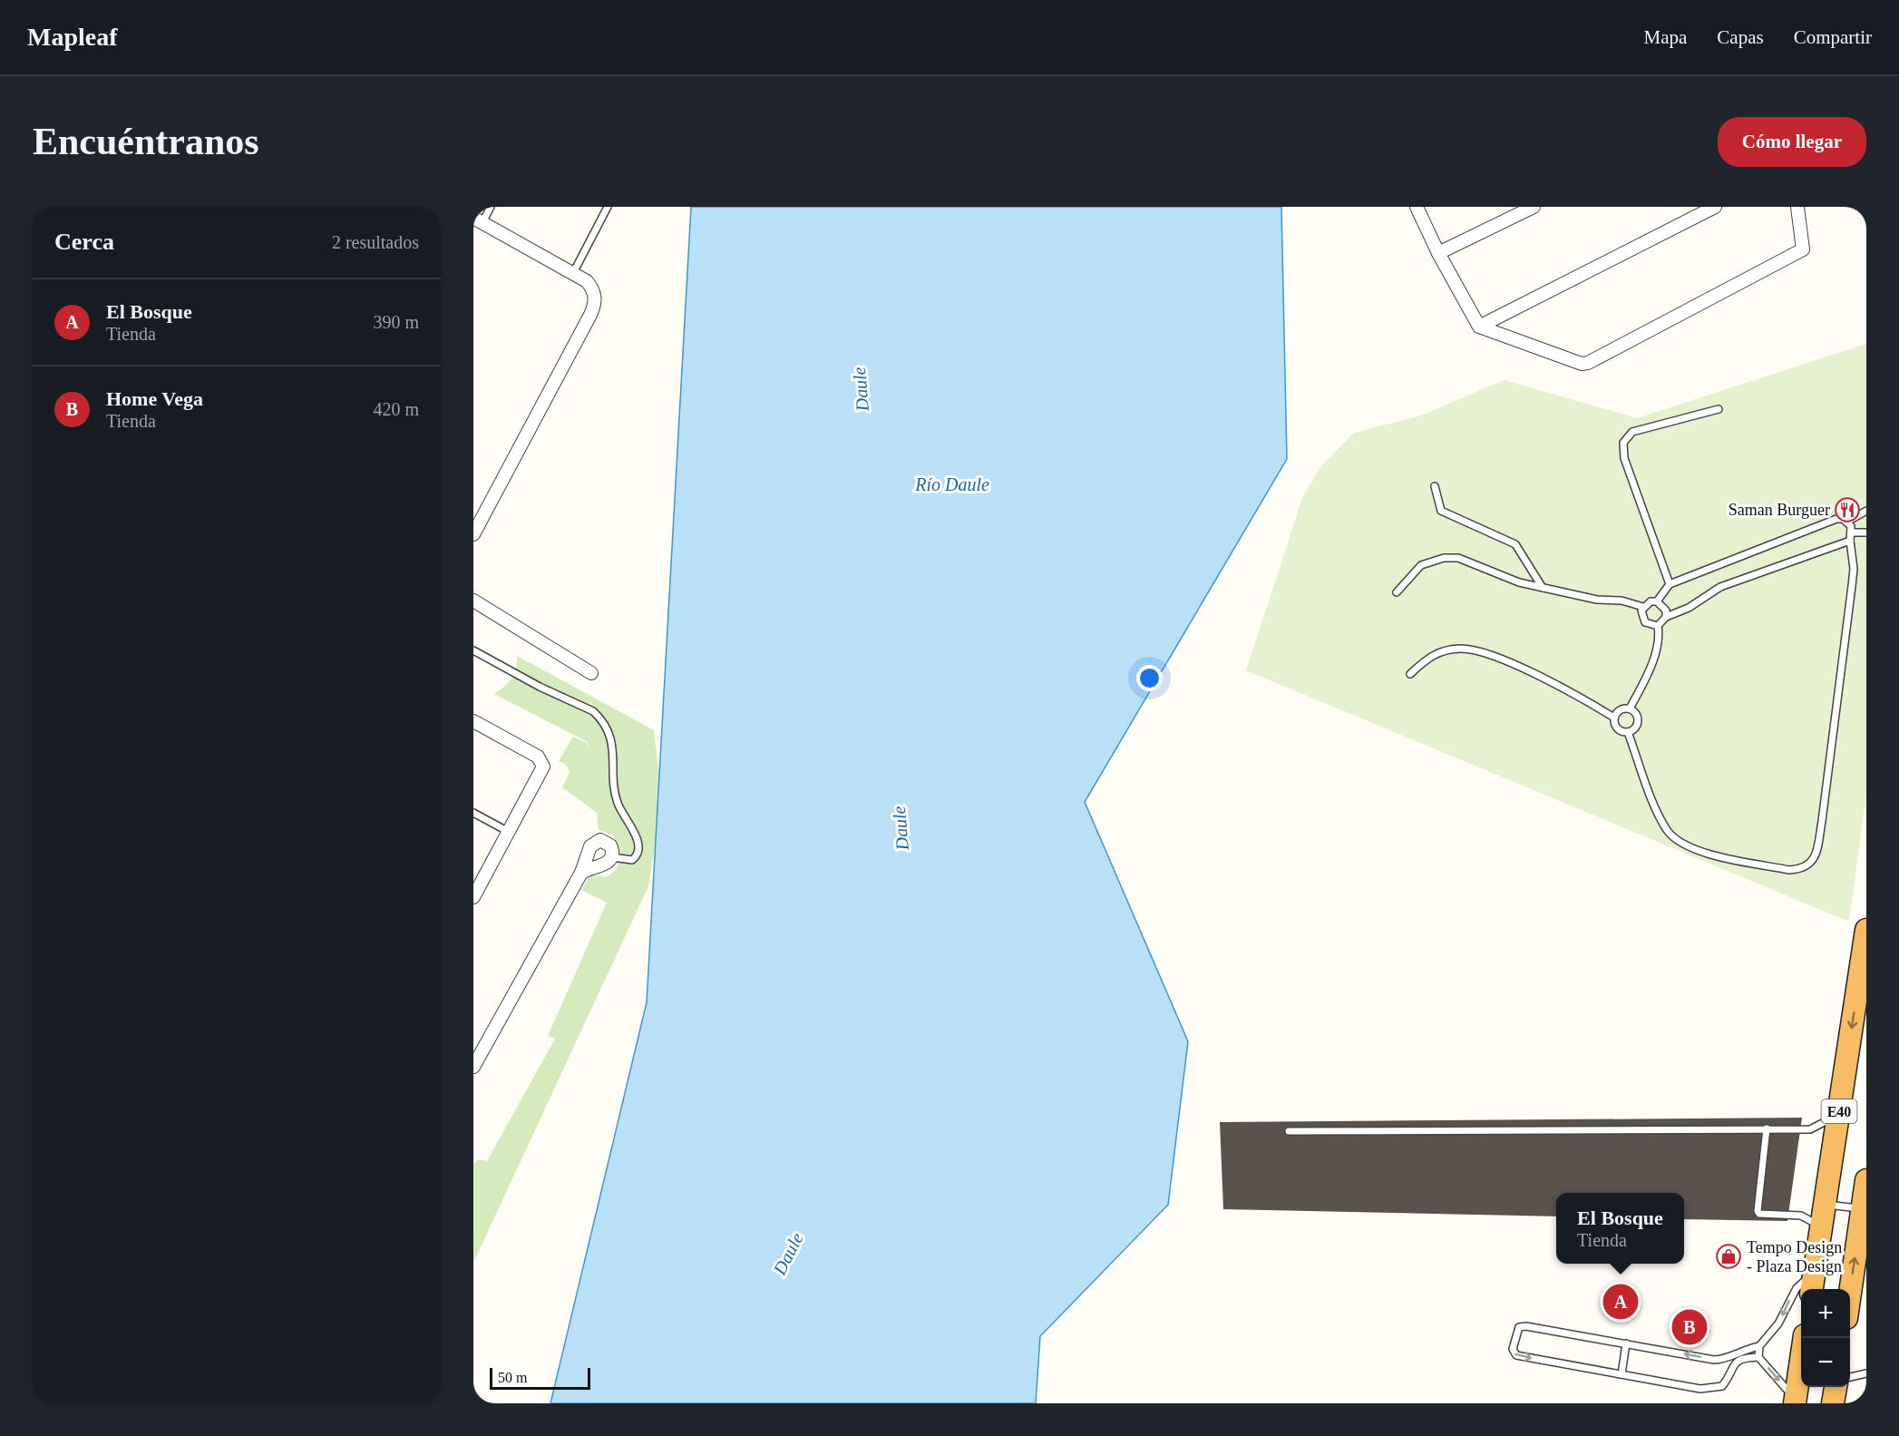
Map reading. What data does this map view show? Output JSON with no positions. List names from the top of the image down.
{
  "streets": {
    "highway": ["E40"]
  },
  "water": ["Daule", "Río Daule"],
  "places": {
    "restaurant": ["Saman Burguer"],
    "shop": ["Tempo Design - Plaza Design"]
  },
  "scale_bar": "50 m",
  "page": {
    "header": "Mapleaf",
    "nav": ["Mapa", "Capas", "Compartir"],
    "buttons": "Cómo llegar",
    "title": "Encuéntranos",
    "heading": ["Cerca", "2 resultados"],
    "list": [
      {
        "mark": "A",
        "name": "El Bosque",
        "note": "Tienda",
        "value": "390 m"
      },
      {
        "mark": "B",
        "name": "Home Vega",
        "note": "Tienda",
        "value": "420 m"
      }
    ],
    "popup": ["El Bosque", "Tienda"],
    "pins": ["A", "B"],
    "map_buttons": ["+", "−"],
    "scale": "50 m"
  }
}
